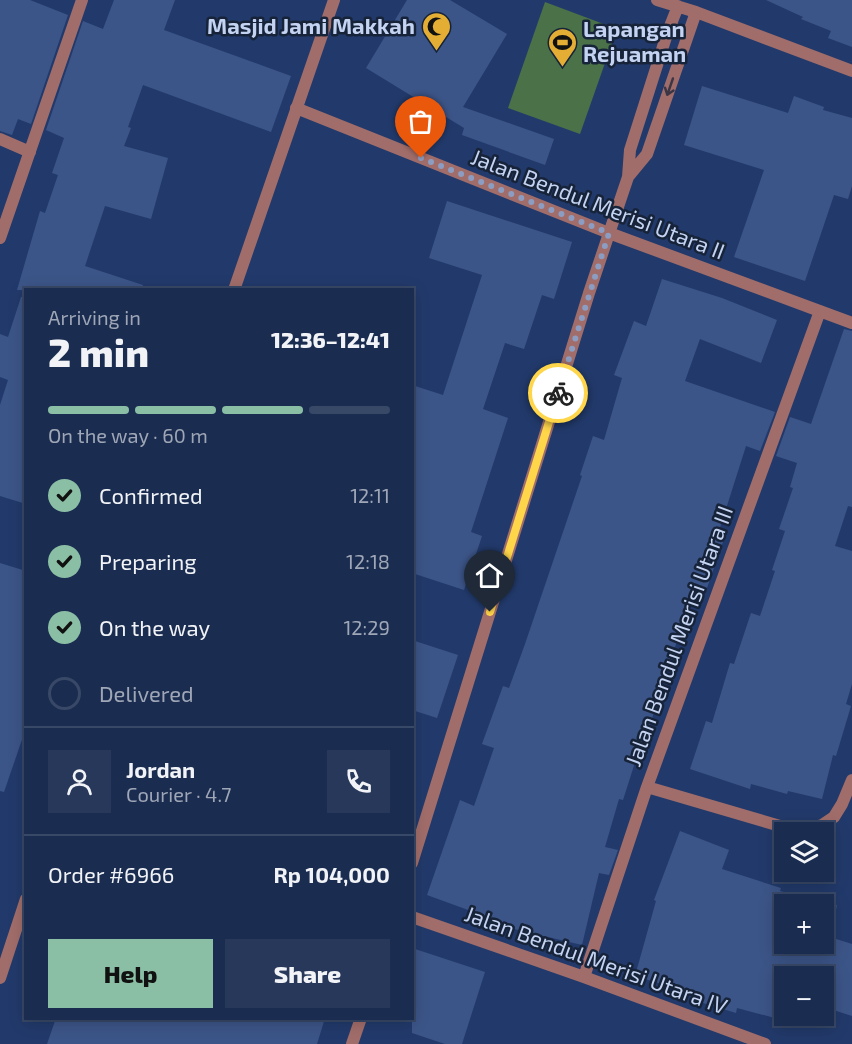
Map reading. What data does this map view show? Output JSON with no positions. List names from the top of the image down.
{
  "streets": {
    "street": ["Jalan Bendul Merisi Utara II", "Jalan Bendul Merisi Utara III", "Jalan Bendul Merisi Utara IV"]
  },
  "crossings": [
    ["Jalan Bendul Merisi Utara II", "Jalan Bendul Merisi Utara III"],
    ["Jalan Bendul Merisi Utara III", "Jalan Bendul Merisi Utara IV"]
  ],
  "places": {
    "mosque": ["Masjid Jami Makkah"],
    "sports": ["Lapangan Rejuaman"]
  },
  "page": {
    "heading": ["2 min", "Arriving in", "12:36–12:41"],
    "panel": [
      "Jordan",
      "Courier · 4.7",
      "Order #6966",
      "Rp 104,000"
    ],
    "bar": "On the way · 60 m",
    "list": [
      ["Confirmed", "12:11"],
      ["Preparing", "12:18"],
      ["On the way", "12:29"],
      "Delivered"
    ],
    "map_buttons": ["+", "−"],
    "buttons": ["Help", "Share"]
  }
}
